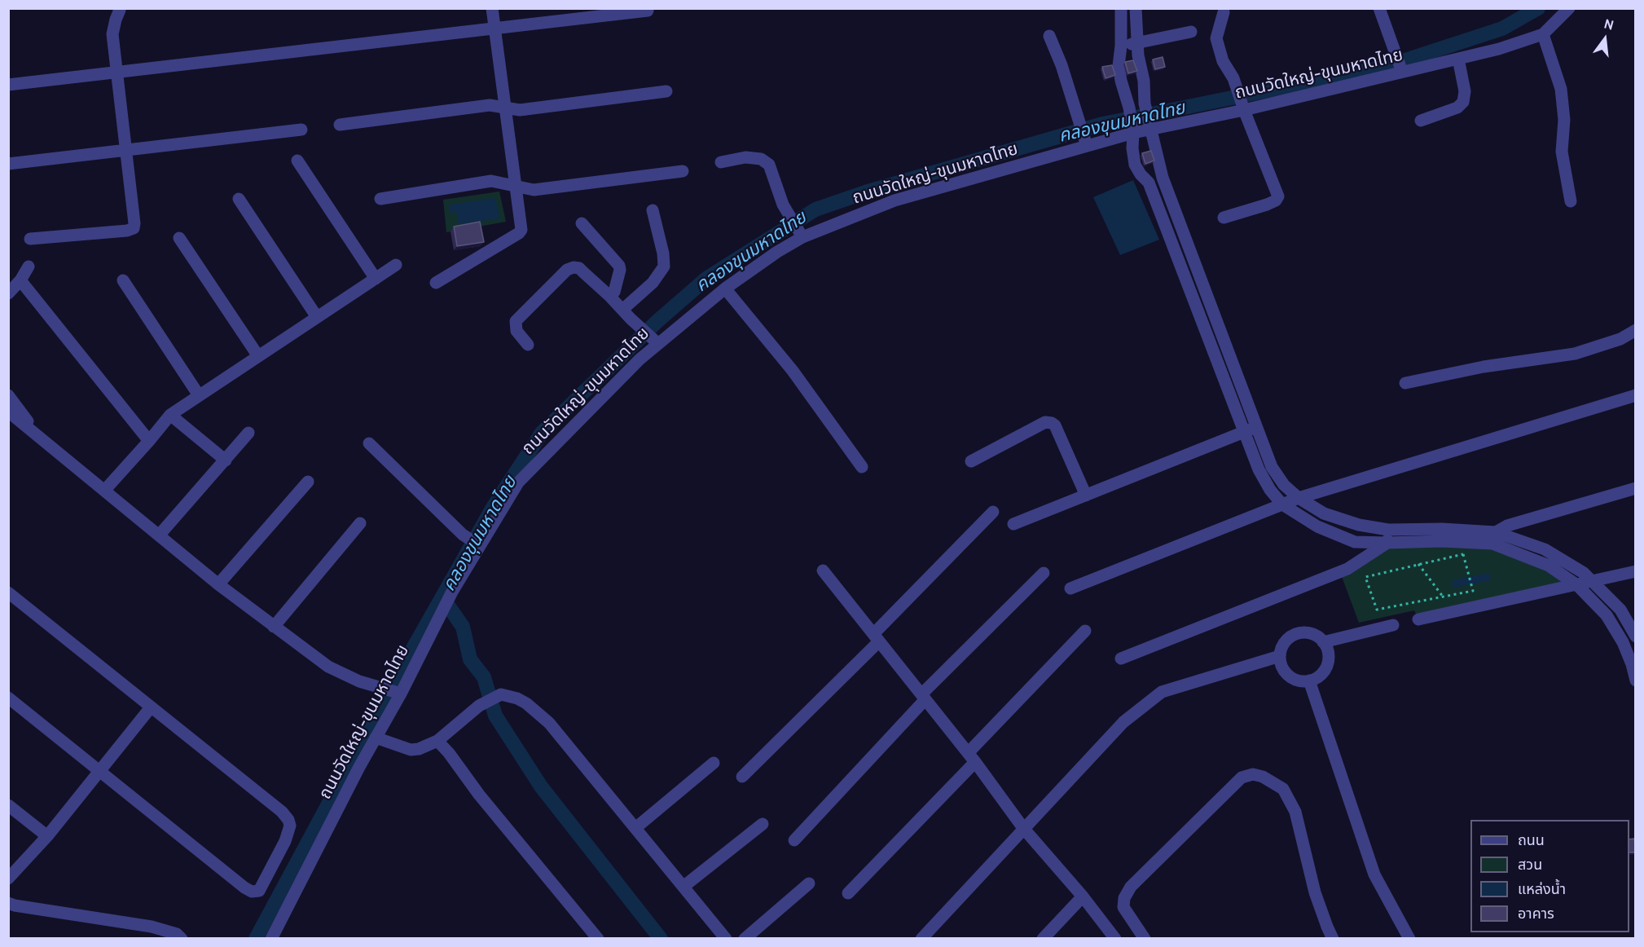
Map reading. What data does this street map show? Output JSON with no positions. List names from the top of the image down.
{
  "streets": {
    "street": ["ถนนวัดใหญ่-ขุนมหาดไทย"]
  },
  "water": ["คลองขุนมหาดไทย"],
  "legend": [
    "ถนน",
    "สวน",
    "แหล่งน้ำ",
    "อาคาร"
  ],
  "north": "top"
}
